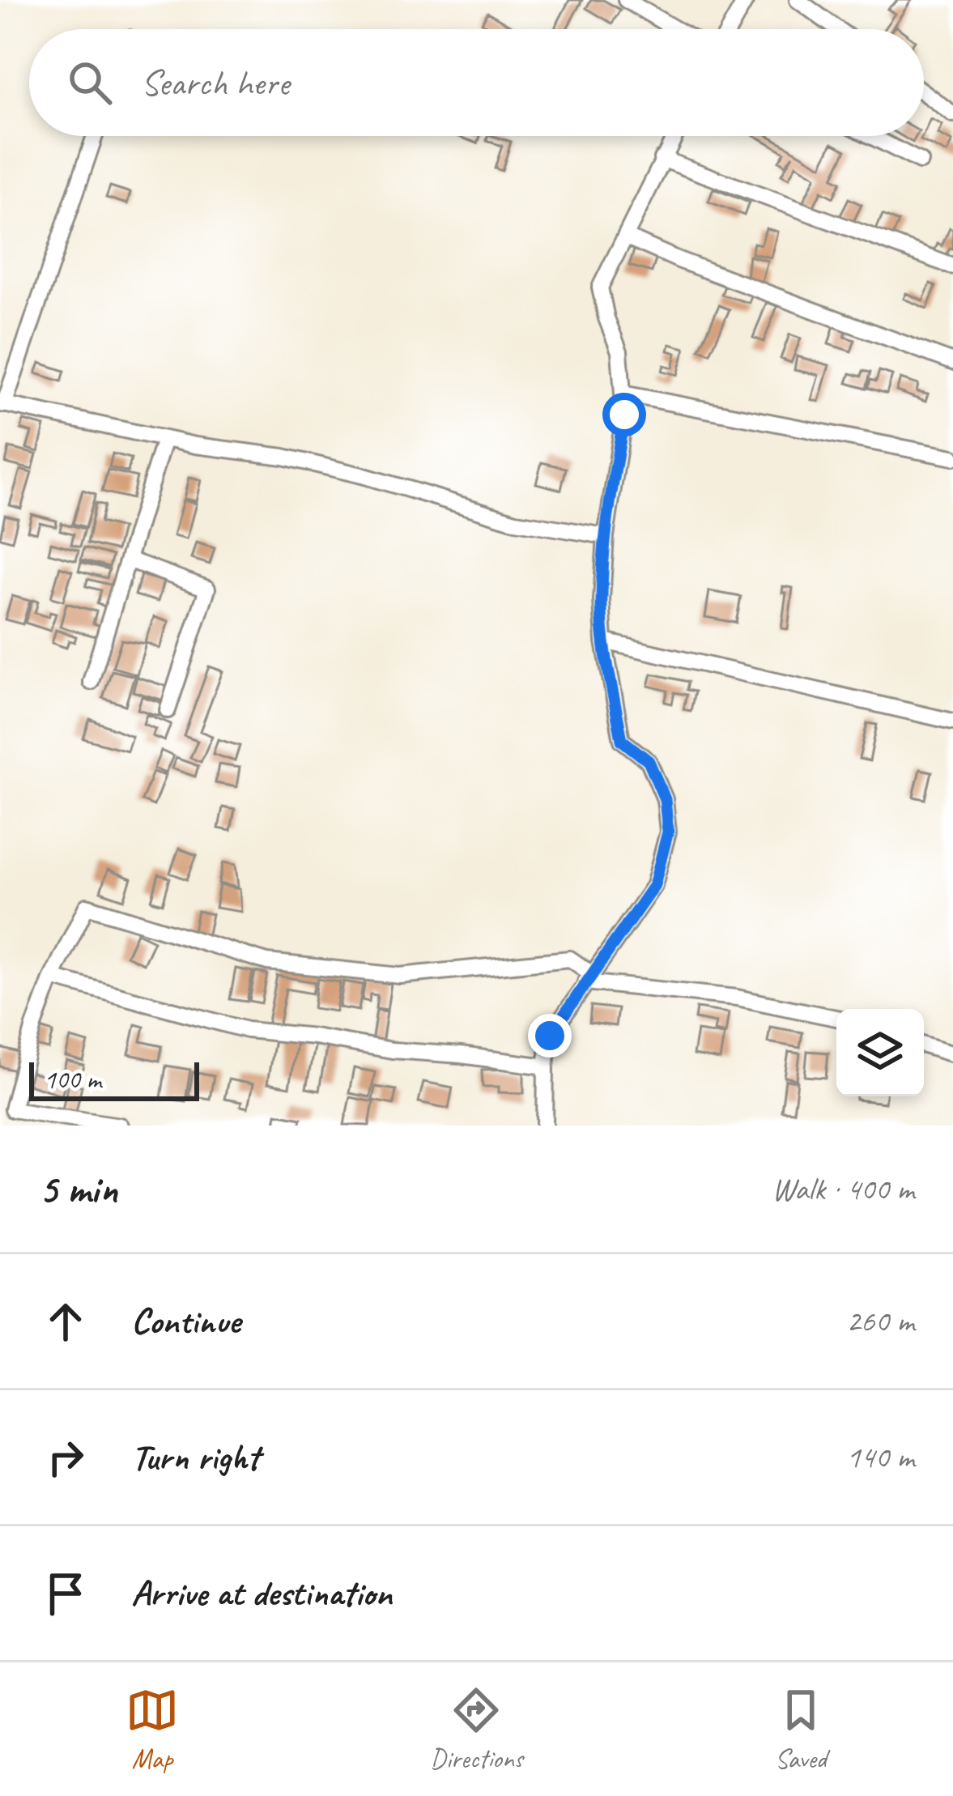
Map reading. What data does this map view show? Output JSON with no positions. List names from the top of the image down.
{
  "scale_bar": "100 m",
  "page": {
    "search": "Search here",
    "scale": "100 m",
    "heading": ["5 min", "Walk · 400 m"],
    "list": [
      ["Continue", "260 m"],
      ["Turn right", "140 m"],
      "Arrive at destination"
    ],
    "nav": ["Map", "Directions", "Saved"]
  }
}
